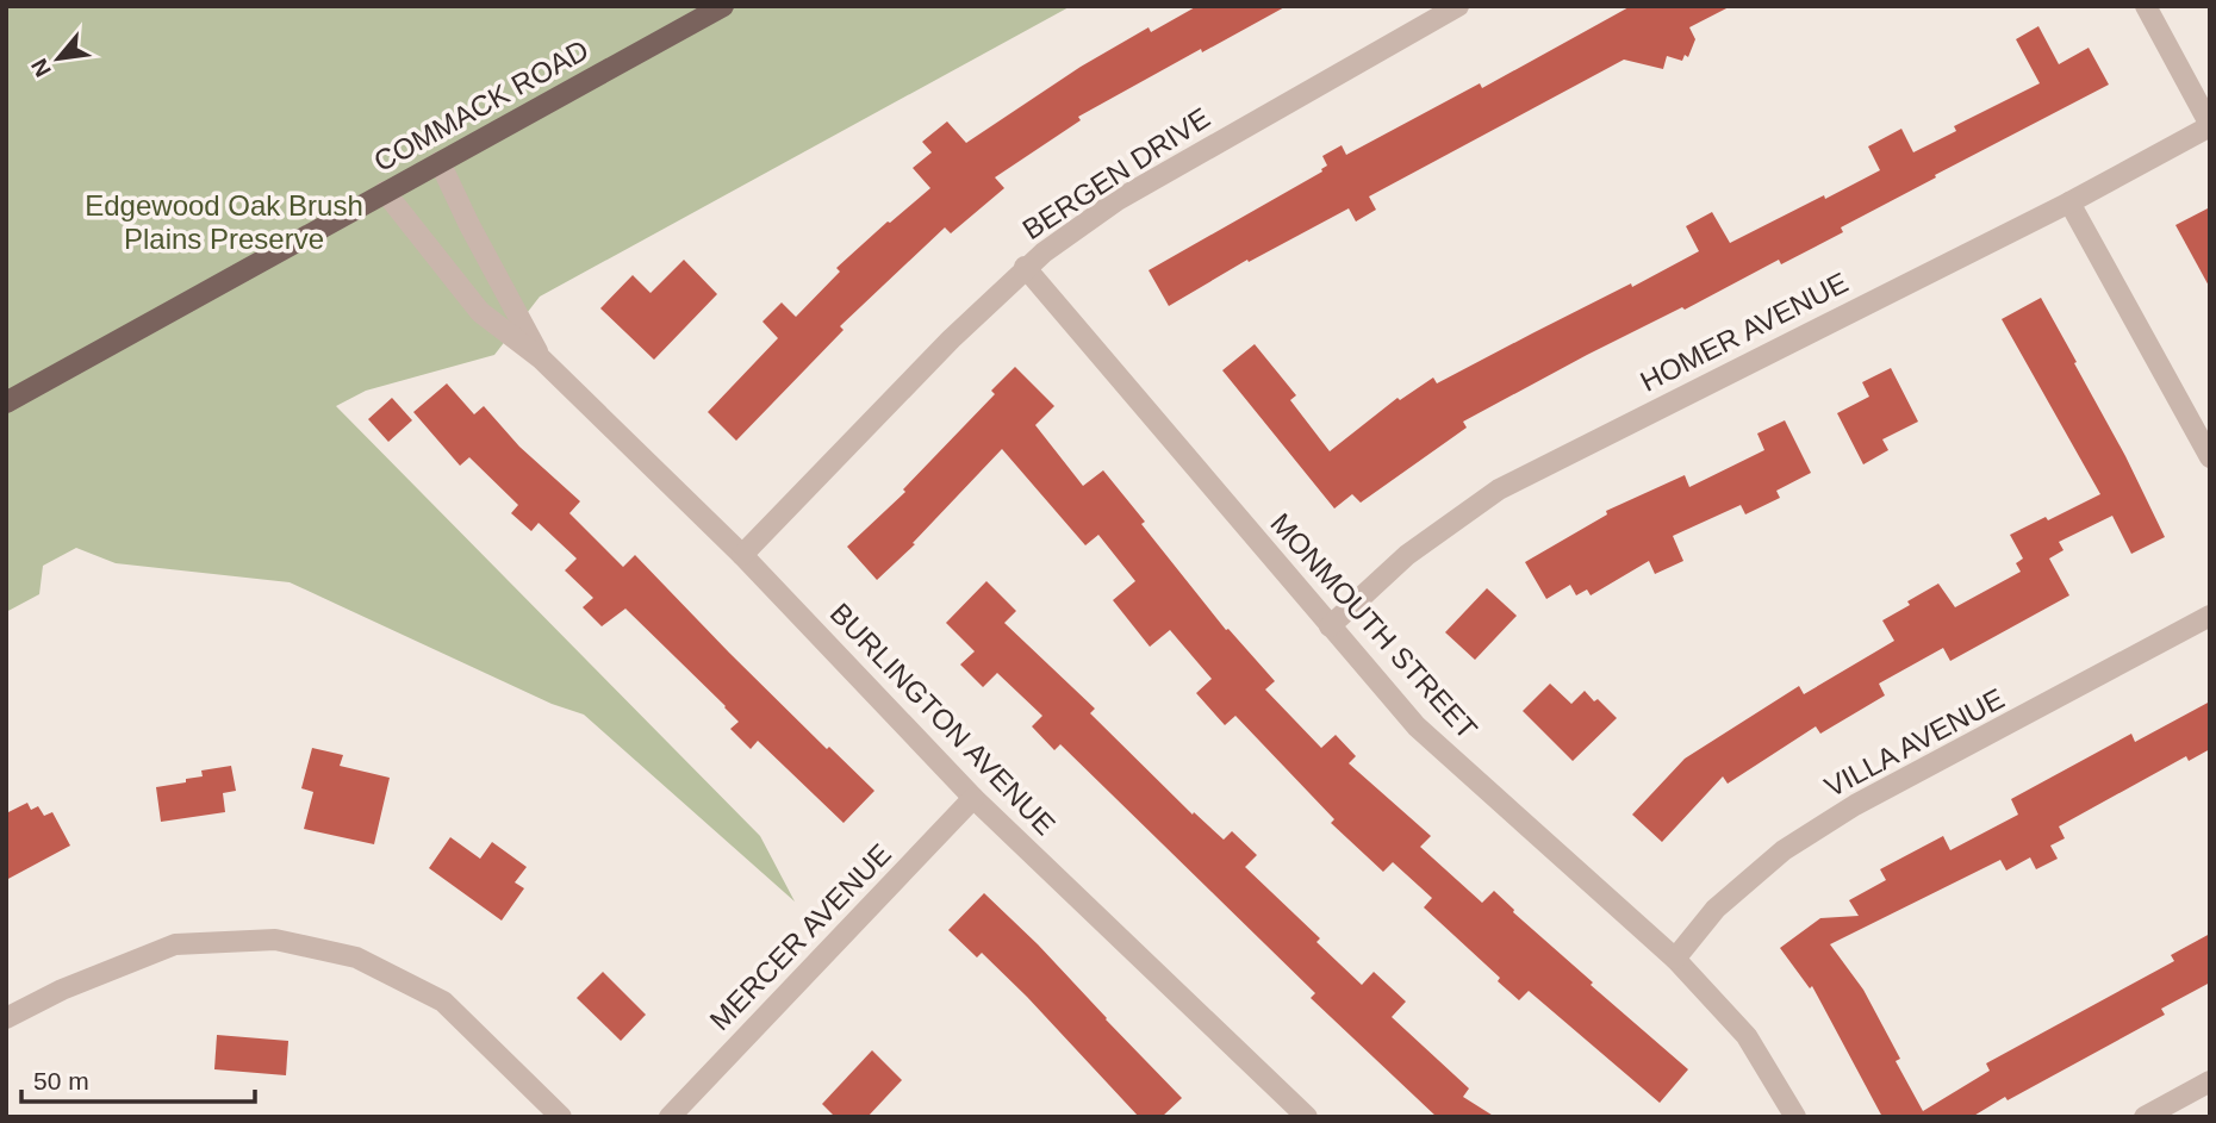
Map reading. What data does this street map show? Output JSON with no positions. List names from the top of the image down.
{
  "streets": {
    "main road": ["COMMACK ROAD"],
    "street": [
      "BERGEN DRIVE",
      "HOMER AVENUE",
      "MONMOUTH STREET",
      "BURLINGTON AVENUE",
      "VILLA AVENUE",
      "MERCER AVENUE"
    ]
  },
  "crossings": [
    ["COMMACK ROAD", "BURLINGTON AVENUE"],
    ["BERGEN DRIVE", "MONMOUTH STREET"],
    ["BERGEN DRIVE", "BURLINGTON AVENUE"],
    ["HOMER AVENUE", "MONMOUTH STREET"],
    ["MONMOUTH STREET", "VILLA AVENUE"],
    ["BURLINGTON AVENUE", "MERCER AVENUE"]
  ],
  "parks": ["Edgewood Oak Brush Plains Preserve"],
  "scale_bar": "50 m",
  "north": "bottom left"
}
